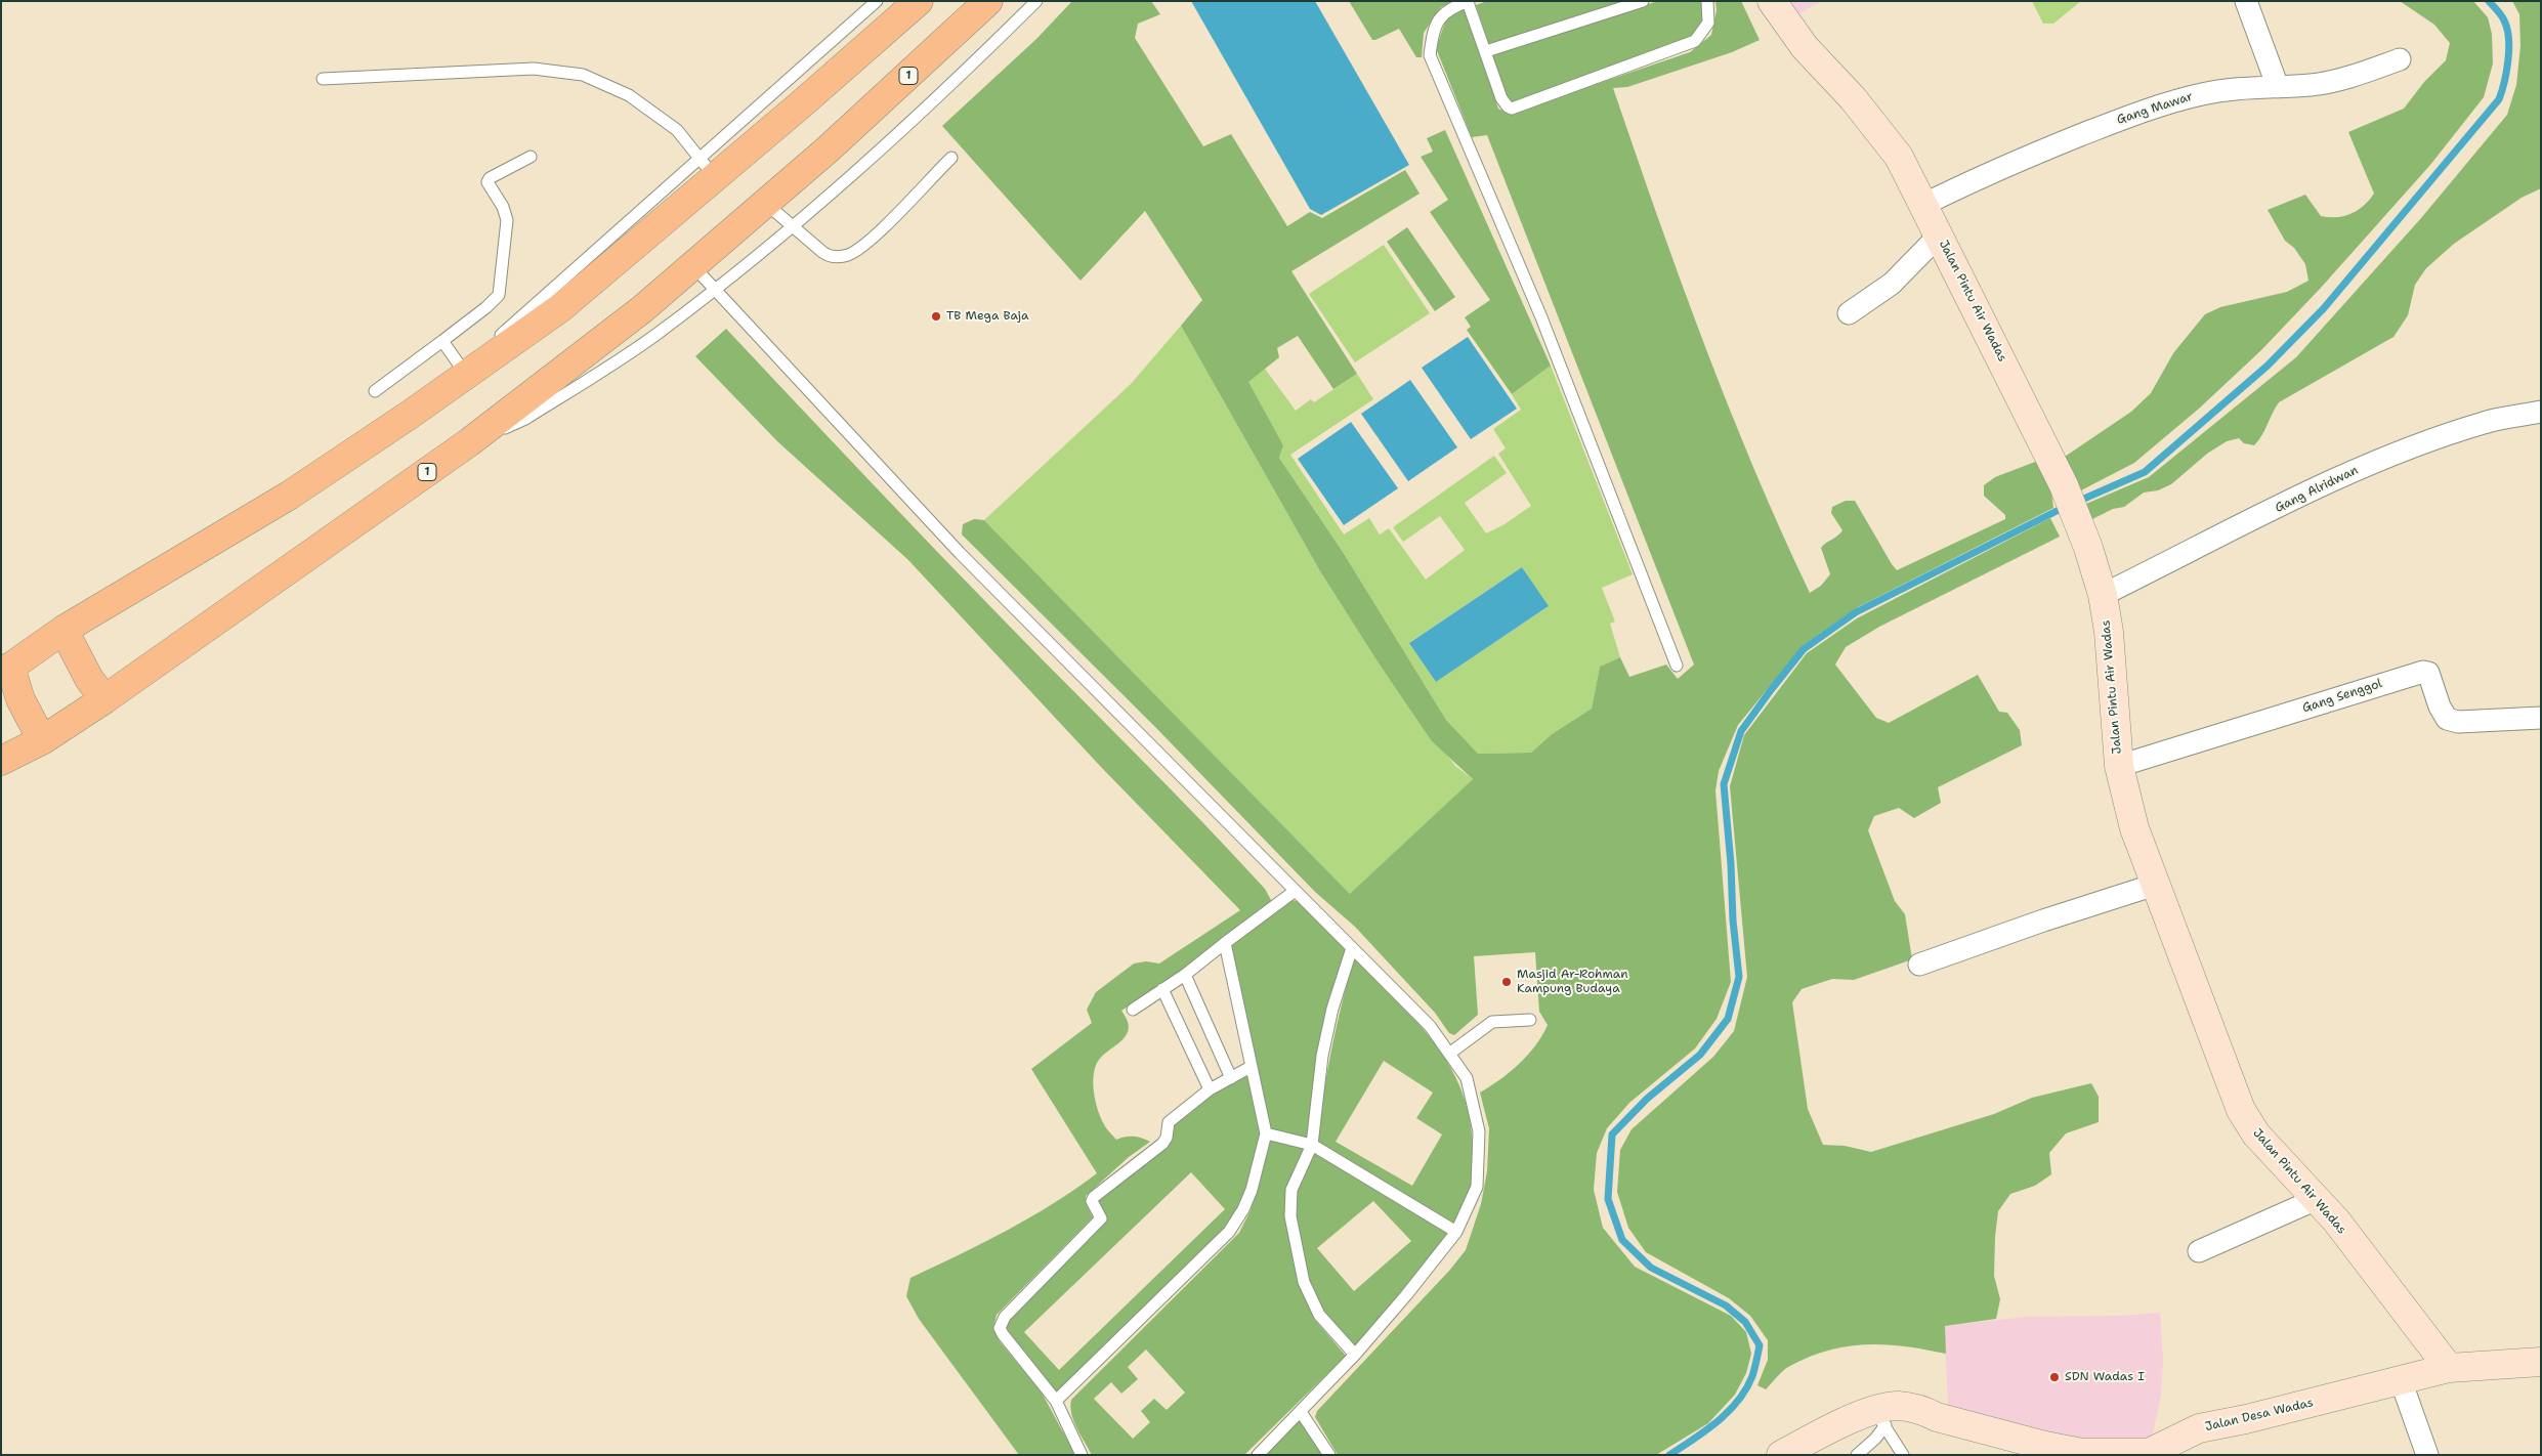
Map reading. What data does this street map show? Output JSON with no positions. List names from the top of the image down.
{
  "streets": {
    "main road": ["1", "Jalan Pintu Air Wadas", "Jalan Desa Wadas"],
    "street": ["Gang Mawar", "Gang Alridwan", "Gang Senggol"]
  },
  "crossings": [
    ["Gang Mawar", "Jalan Pintu Air Wadas"],
    ["Jalan Pintu Air Wadas", "Gang Alridwan"],
    ["Jalan Pintu Air Wadas", "Gang Senggol"],
    ["Jalan Pintu Air Wadas", "Jalan Desa Wadas"]
  ],
  "places": ["TB Mega Baja", "Masjid Ar-Rohman Kampung Budaya", "SDN Wadas I"]
}
